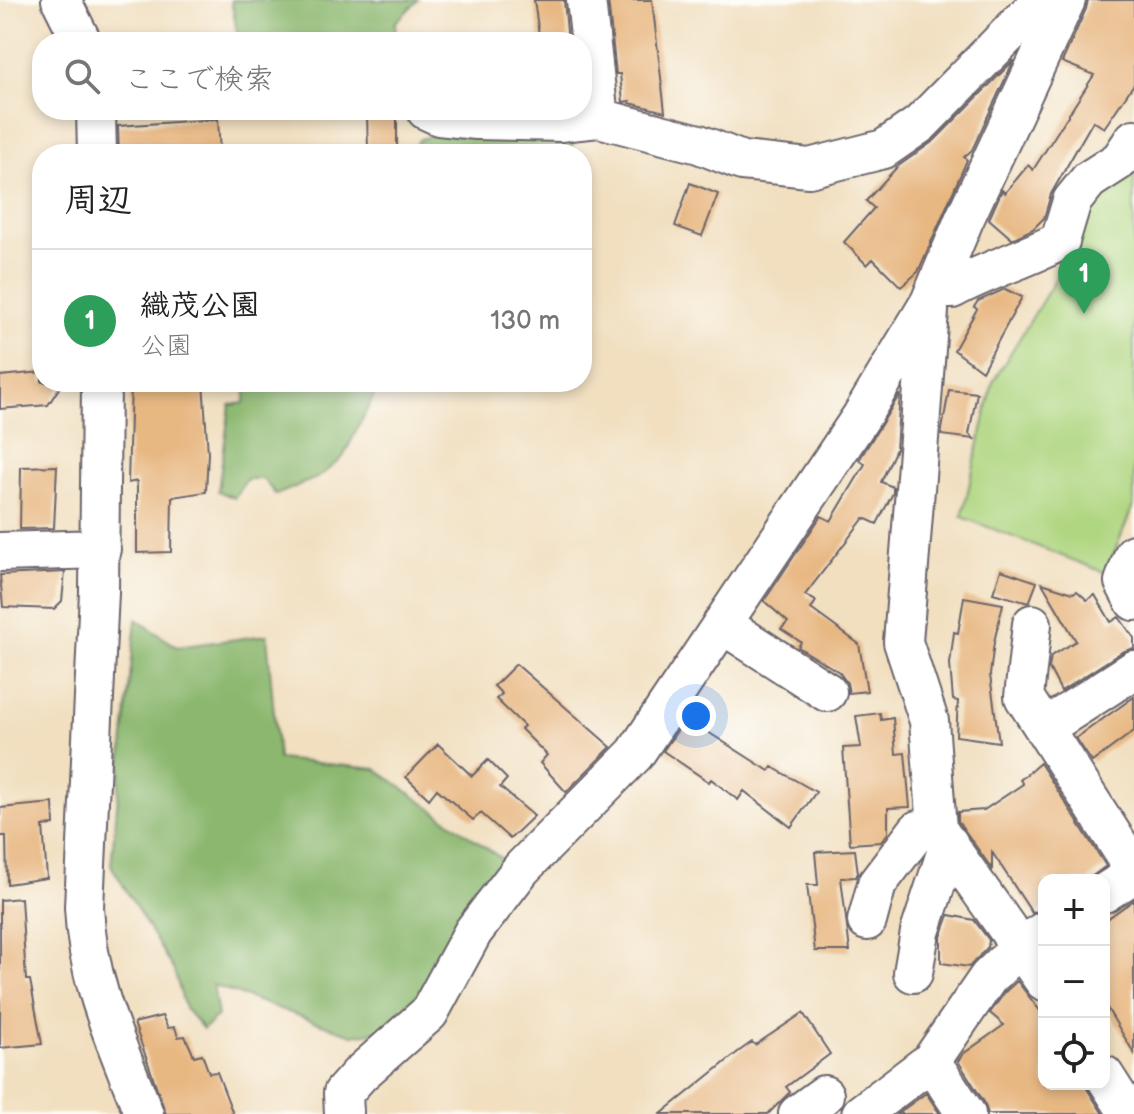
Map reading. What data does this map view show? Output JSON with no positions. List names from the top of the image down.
{
  "page": {
    "search": "ここで検索",
    "heading": "周辺",
    "pins": "1",
    "list": [
      {
        "mark": "1",
        "name": "織茂公園",
        "note": "公園",
        "value": "130 m"
      }
    ],
    "map_buttons": ["+", "−"]
  }
}
